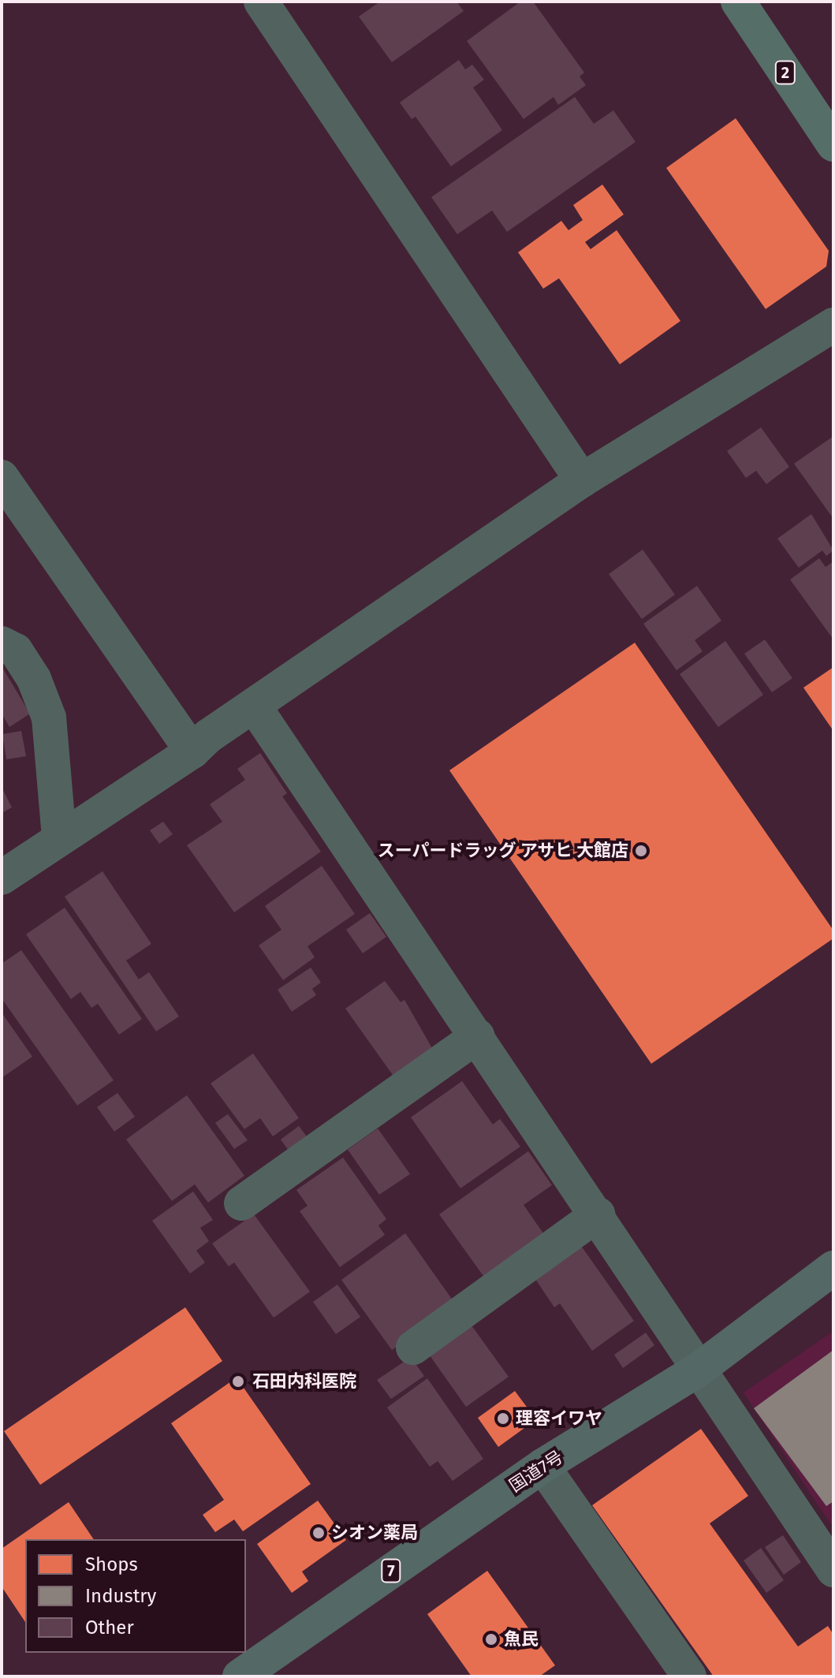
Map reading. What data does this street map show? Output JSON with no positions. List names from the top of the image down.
{
  "streets": {
    "highway": ["国道7号", "7"],
    "main road": ["2"]
  },
  "places": [
    "スーパードラッグ アサヒ 大館店",
    "石田内科医院",
    "理容イワヤ",
    "シオン薬局",
    "魚民"
  ],
  "legend": ["Shops", "Industry", "Other"]
}
